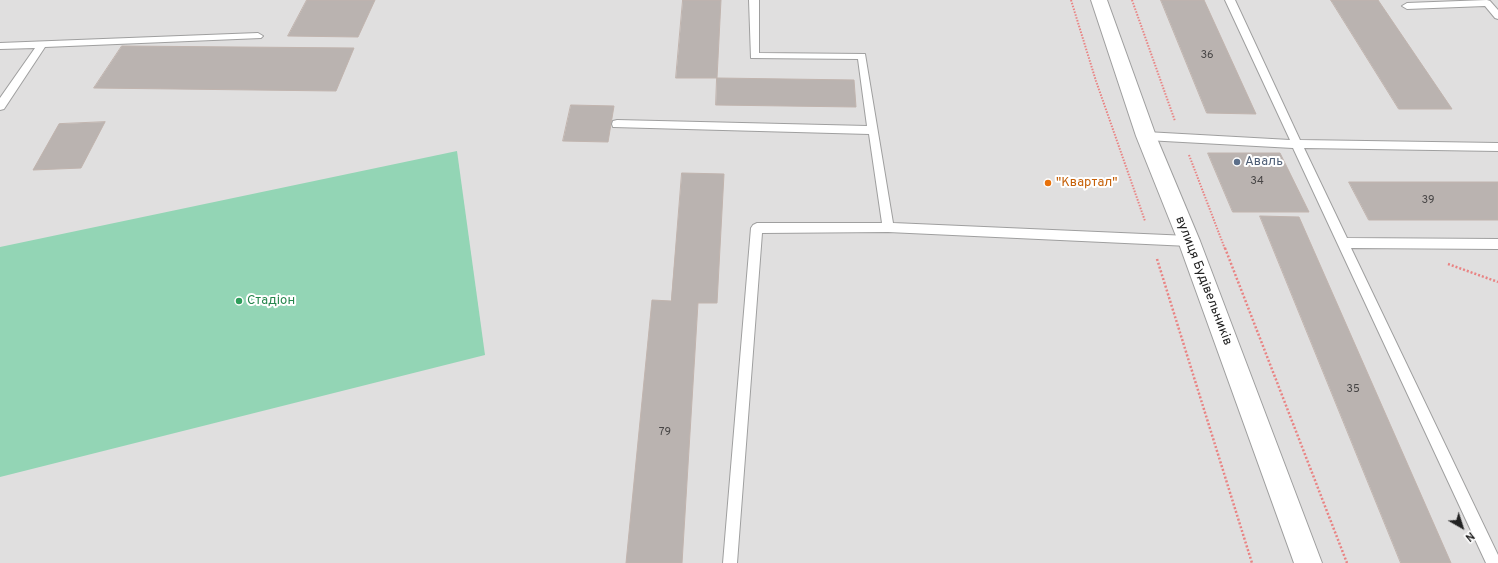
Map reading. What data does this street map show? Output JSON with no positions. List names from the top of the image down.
{
  "streets": {
    "street": ["вулиця Будівельників"]
  },
  "places": ["Аваль", "\"Квартал\"", "Стадіон"],
  "house_numbers": [
    "36",
    "34",
    "39",
    "35",
    "79"
  ],
  "north": "bottom right"
}
